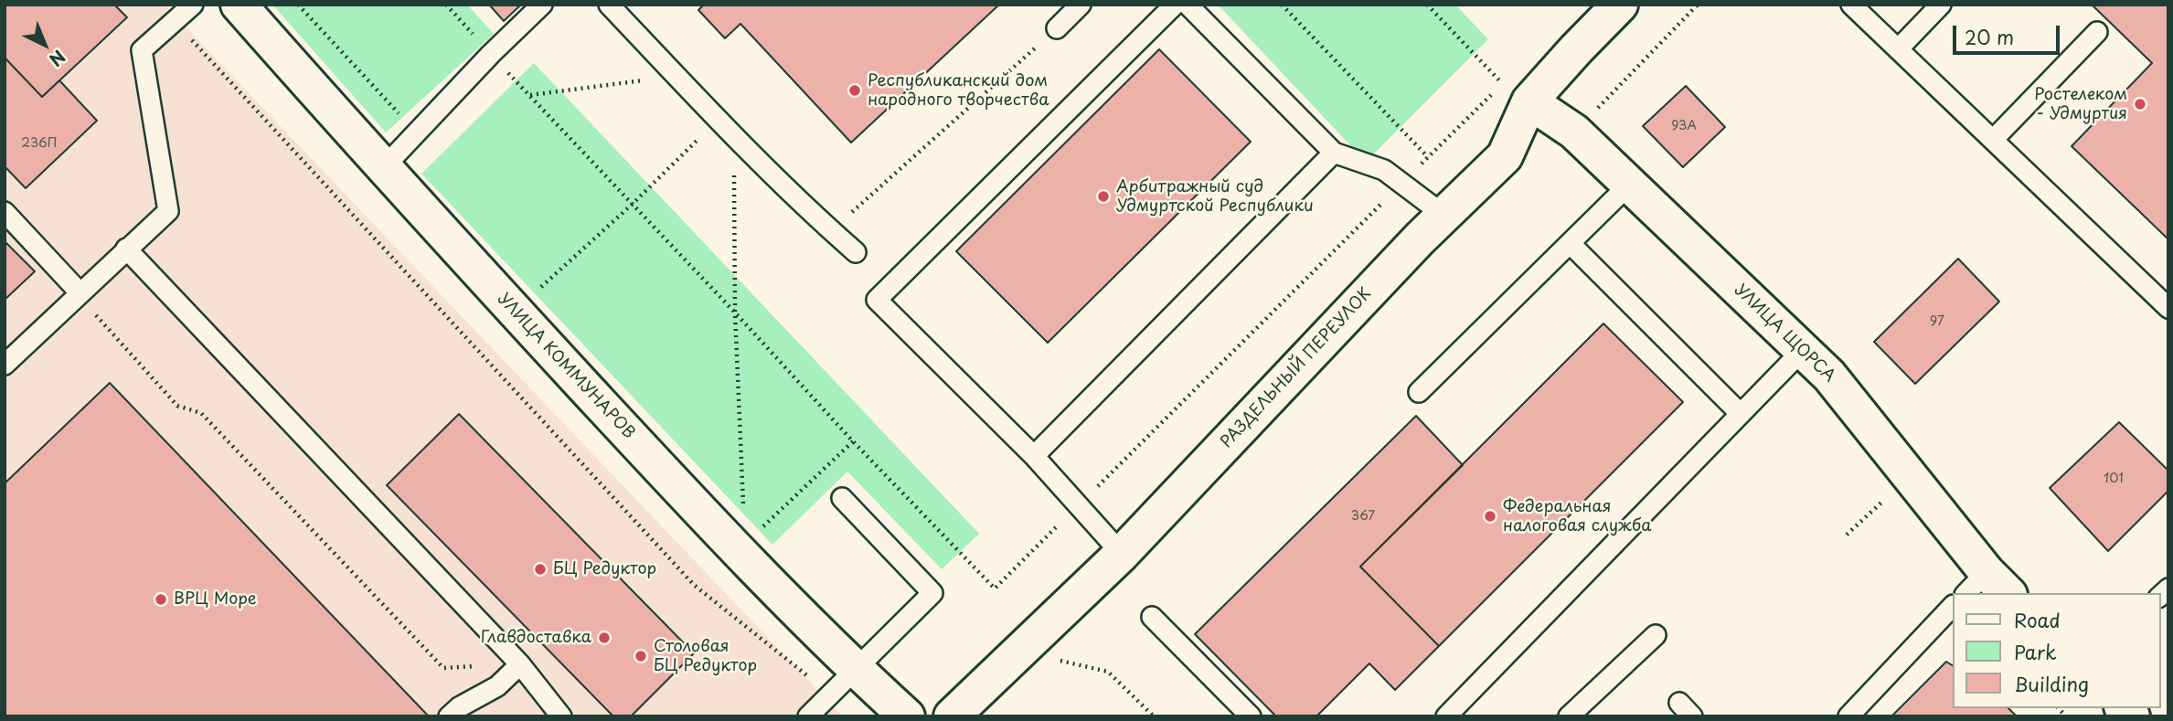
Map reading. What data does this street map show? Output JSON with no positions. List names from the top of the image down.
{
  "streets": {
    "street": ["УЛИЦА ЩОРСА", "УЛИЦА КОММУНАРОВ", "РАЗДЕЛЬНЫЙ ПЕРЕУЛОК"]
  },
  "crossings": [
    ["УЛИЦА ЩОРСА", "РАЗДЕЛЬНЫЙ ПЕРЕУЛОК"]
  ],
  "places": [
    "Республиканский дом народного творчества",
    "Ростелеком - Удмуртия",
    "Арбитражный суд Удмуртской Республики",
    "Федеральная налоговая служба",
    "БЦ Редуктор",
    "ВРЦ Море",
    "Главдоставка",
    "Столовая БЦ Редуктор"
  ],
  "house_numbers": [
    "93А",
    "236П",
    "97",
    "101",
    "367"
  ],
  "legend": ["Road", "Park", "Building"],
  "scale_bar": "20 m",
  "north": "bottom right"
}
